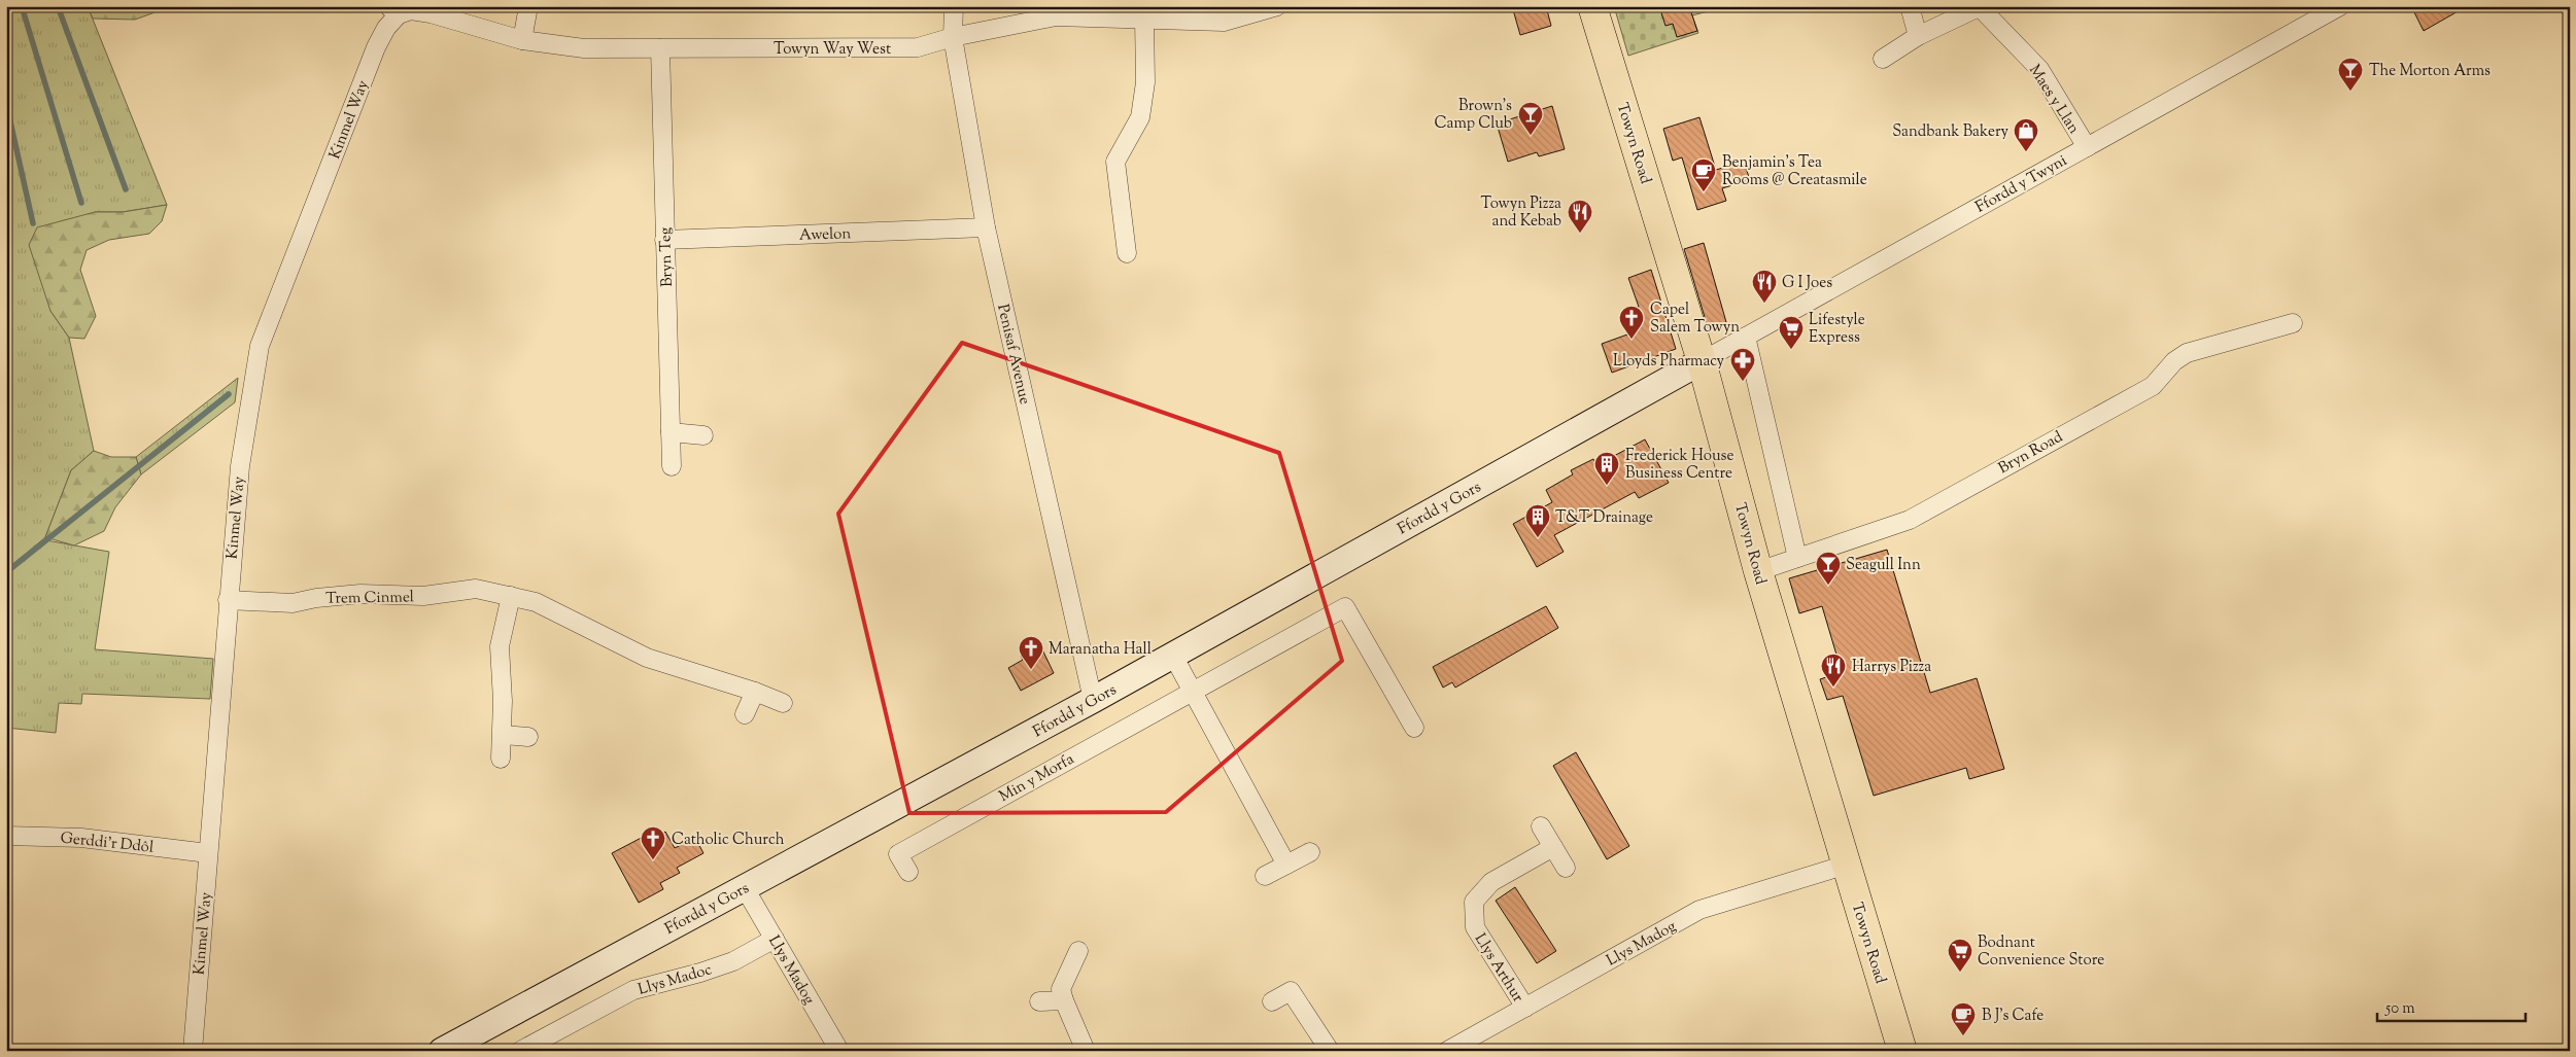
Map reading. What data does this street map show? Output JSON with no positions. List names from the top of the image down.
{
  "streets": {
    "main road": ["Towyn Road"],
    "street": [
      "Towyn Way West",
      "Maes y Llan",
      "Kinmel Way",
      "Ffordd y Twyni",
      "Awelon",
      "Bryn Teg",
      "Penisaf Avenue",
      "Bryn Road",
      "Ffordd y Gors",
      "Trem Cinmel",
      "Min y Morfa",
      "Gerddi'r Ddôl",
      "Llys Madog",
      "Llys Arthur",
      "Llys Madoc"
    ]
  },
  "crossings": [
    ["Towyn Way West", "Kinmel Way"],
    ["Towyn Way West", "Bryn Teg"],
    ["Towyn Way West", "Penisaf Avenue"],
    ["Maes y Llan", "Ffordd y Twyni"],
    ["Kinmel Way", "Trem Cinmel"],
    ["Kinmel Way", "Gerddi'r Ddôl"],
    ["Towyn Road", "Ffordd y Twyni"],
    ["Towyn Road", "Bryn Road"],
    ["Towyn Road", "Ffordd y Gors"],
    ["Towyn Road", "Llys Madog"],
    ["Ffordd y Twyni", "Ffordd y Gors"],
    ["Awelon", "Bryn Teg"],
    ["Awelon", "Penisaf Avenue"],
    ["Penisaf Avenue", "Ffordd y Gors"],
    ["Ffordd y Gors", "Llys Madog"],
    ["Llys Madog", "Llys Arthur"],
    ["Llys Madog", "Llys Madoc"]
  ],
  "places": {
    "bar": ["The Morton Arms", "Brown's Camp Club", "Seagull Inn"],
    "shop": ["Sandbank Bakery"],
    "cafe": ["Benjamin's Tea Rooms @ Creatasmile", "B J's Cafe"],
    "restaurant": ["Towyn Pizza and Kebab", "G I Joes", "Harrys Pizza"],
    "church": ["Capel Salem Towyn", "Maranatha Hall", "Catholic Church"],
    "supermarket": ["Lifestyle Express", "Bodnant Convenience Store"],
    "pharmacy": ["Lloyds Pharmacy"],
    "building": ["Frederick House Business Centre", "T&T Drainage"]
  },
  "scale_bar": "50 m"
}
